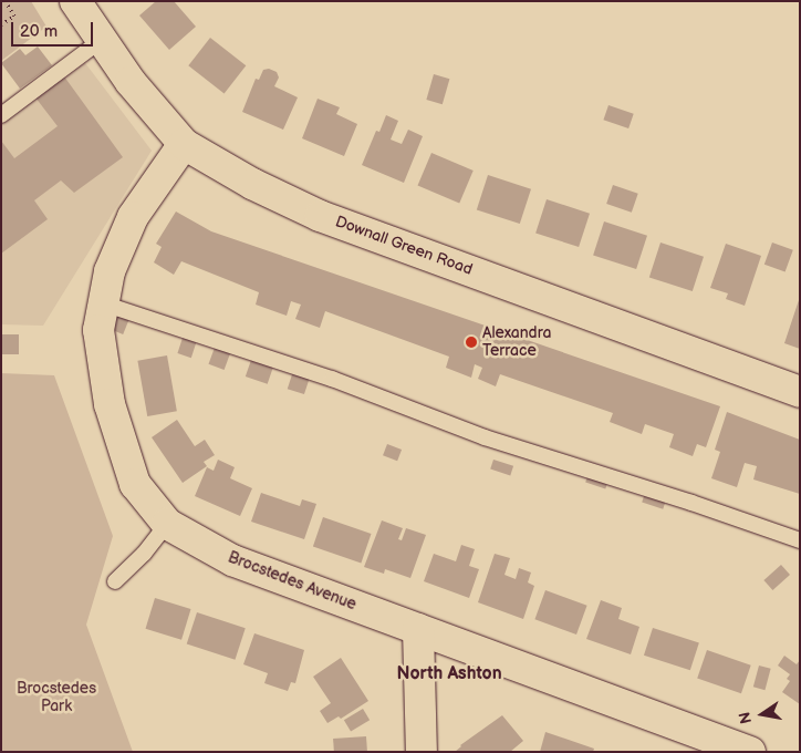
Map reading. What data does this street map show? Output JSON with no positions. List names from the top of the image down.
{
  "streets": {
    "street": ["Downall Green Road", "Brocstedes Avenue"]
  },
  "crossings": [
    ["Downall Green Road", "Brocstedes Avenue"]
  ],
  "districts": ["North Ashton"],
  "parks": ["Brocstedes Park"],
  "places": ["Alexandra Terrace"],
  "scale_bar": "20 m",
  "north": "left"
}
